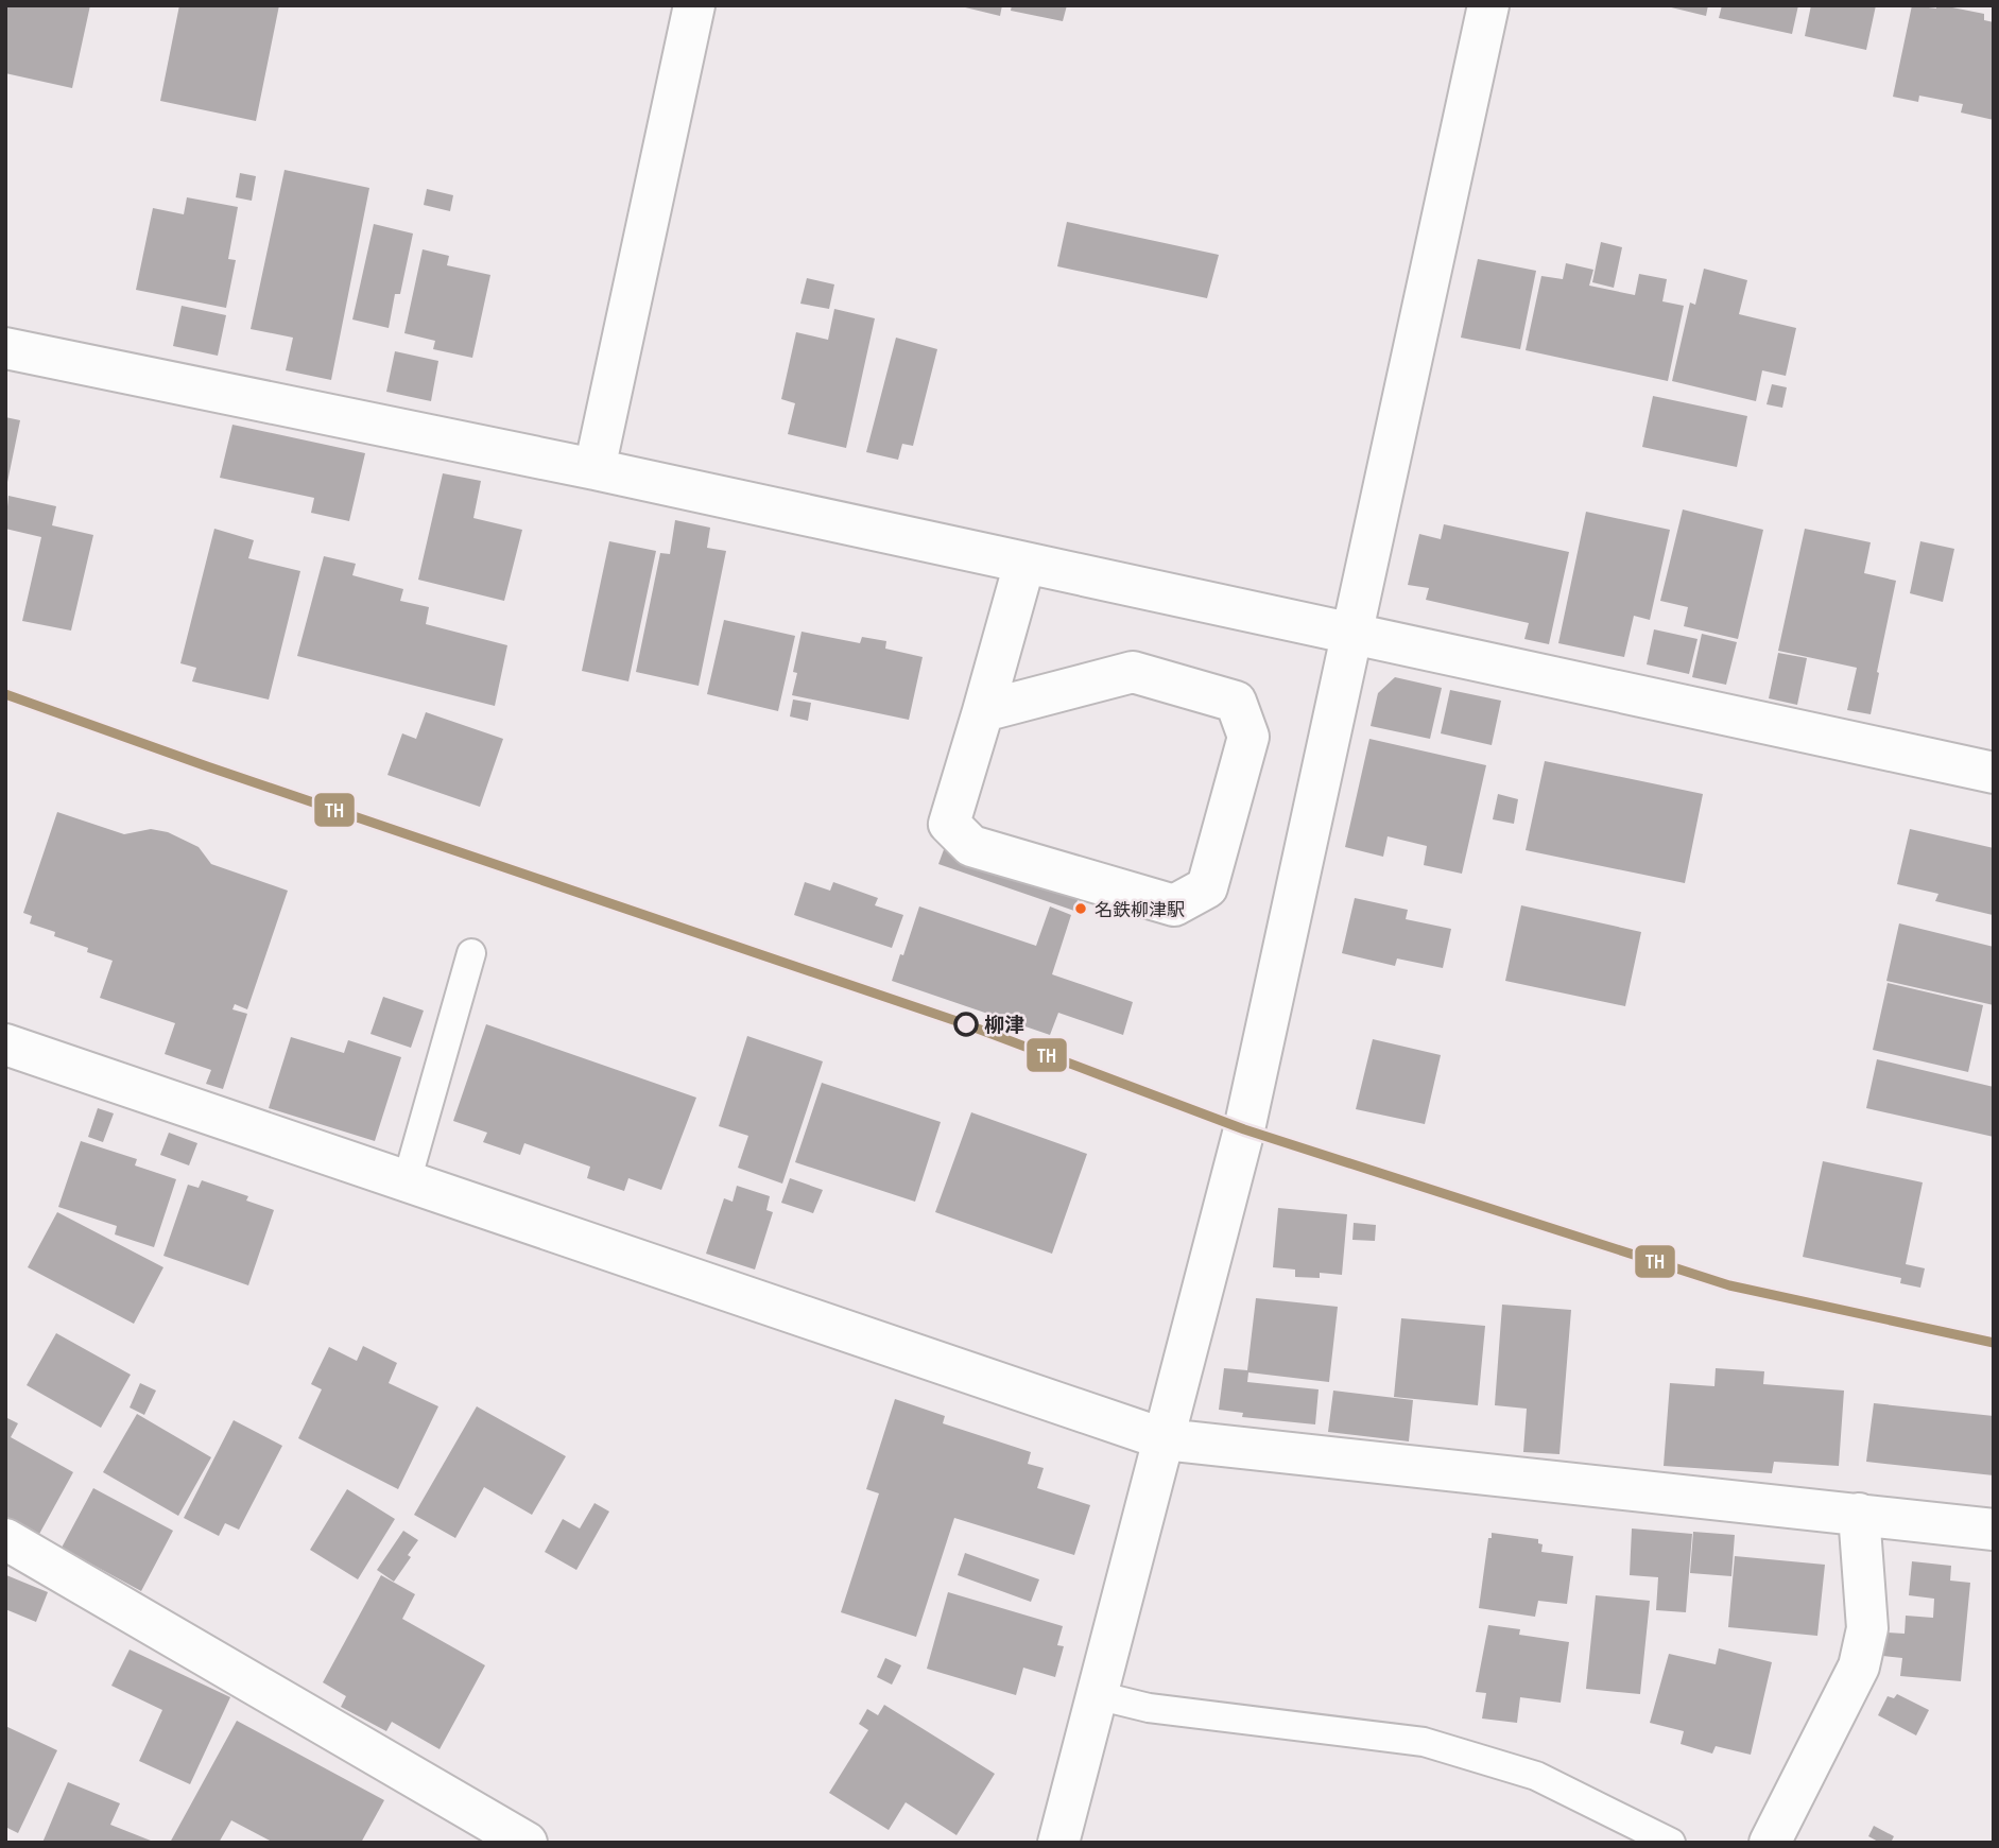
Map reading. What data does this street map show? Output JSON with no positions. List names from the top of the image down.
{
  "places": ["名鉄柳津駅", "柳津"],
  "lines": ["transit line TH"]
}
